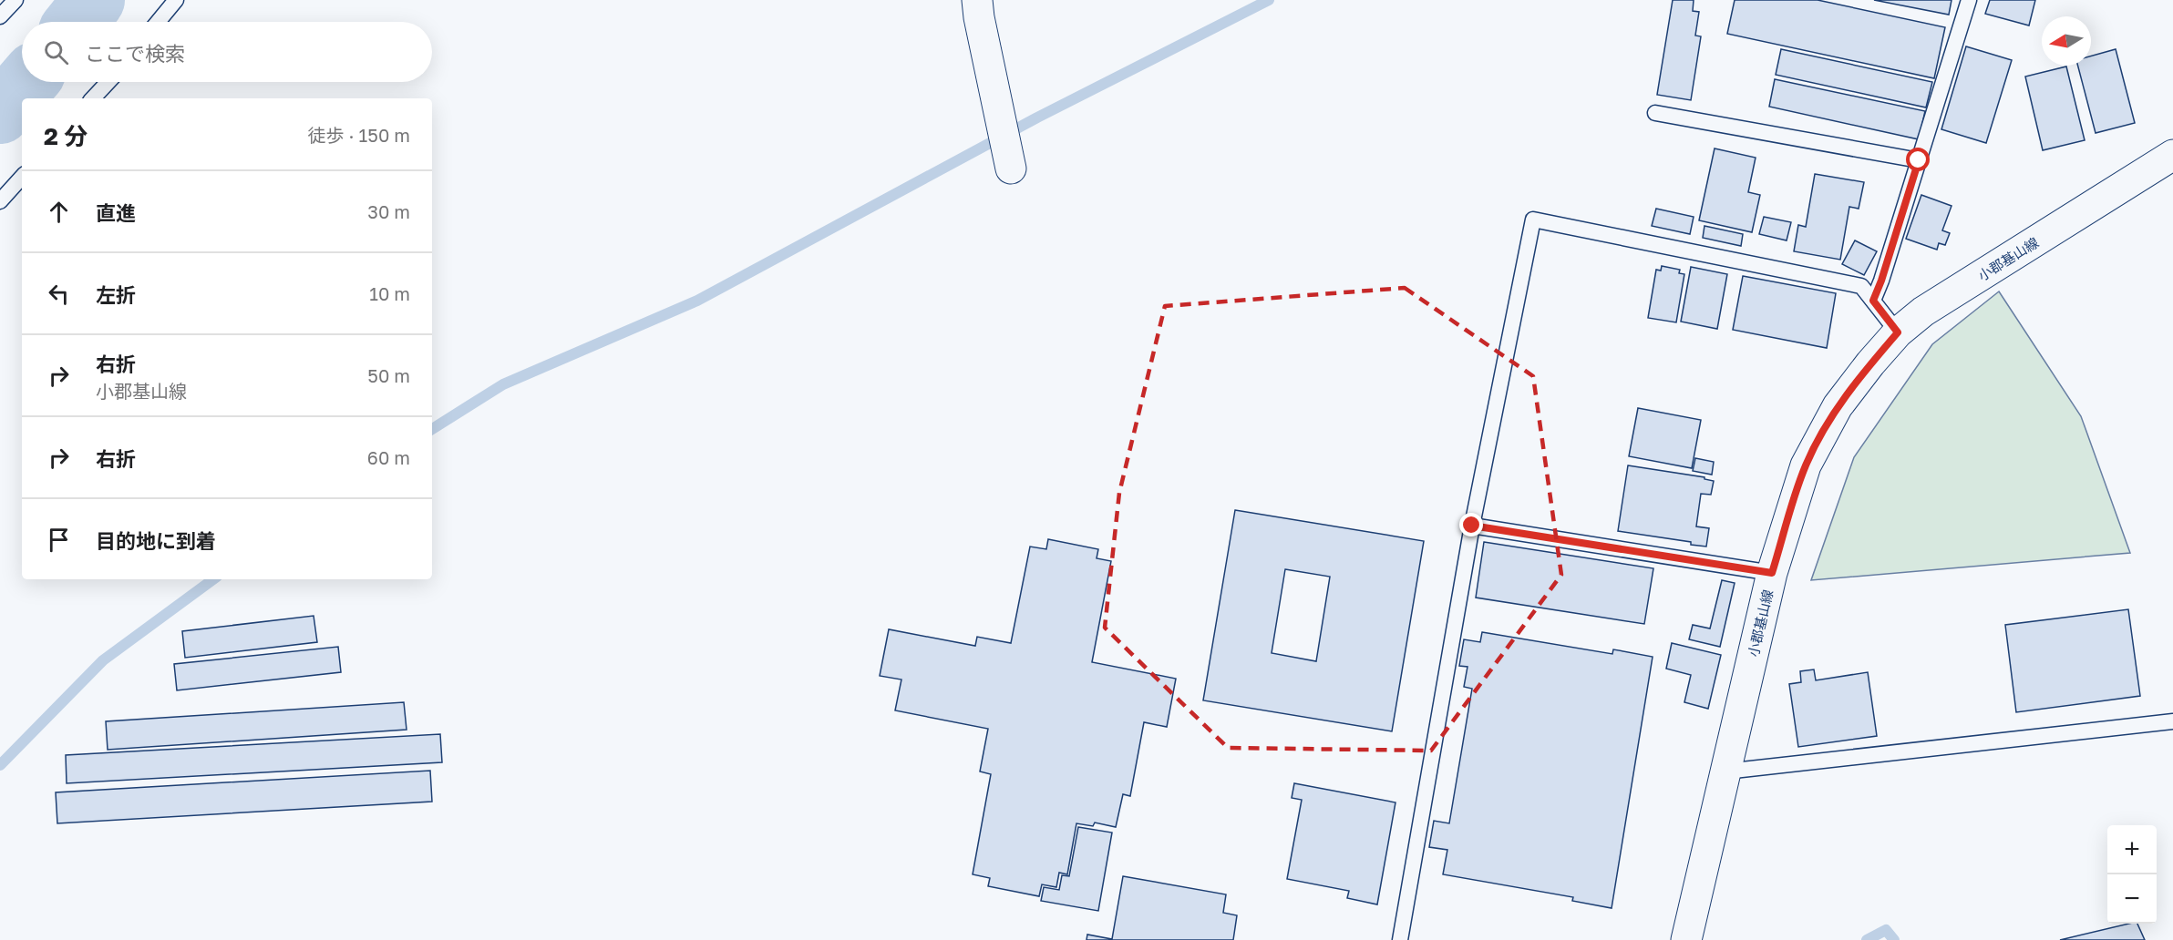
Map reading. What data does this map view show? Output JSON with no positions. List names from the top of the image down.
{
  "streets": {
    "main road": ["小郡基山線"]
  },
  "north": "left",
  "page": {
    "search": "ここで検索",
    "heading": ["2 分", "徒歩 · 150 m"],
    "list": [
      ["直進", "30 m"],
      ["左折", "10 m"],
      ["右折", "小郡基山線", "50 m"],
      ["右折", "60 m"],
      "目的地に到着"
    ],
    "map_buttons": ["+", "−"]
  }
}
